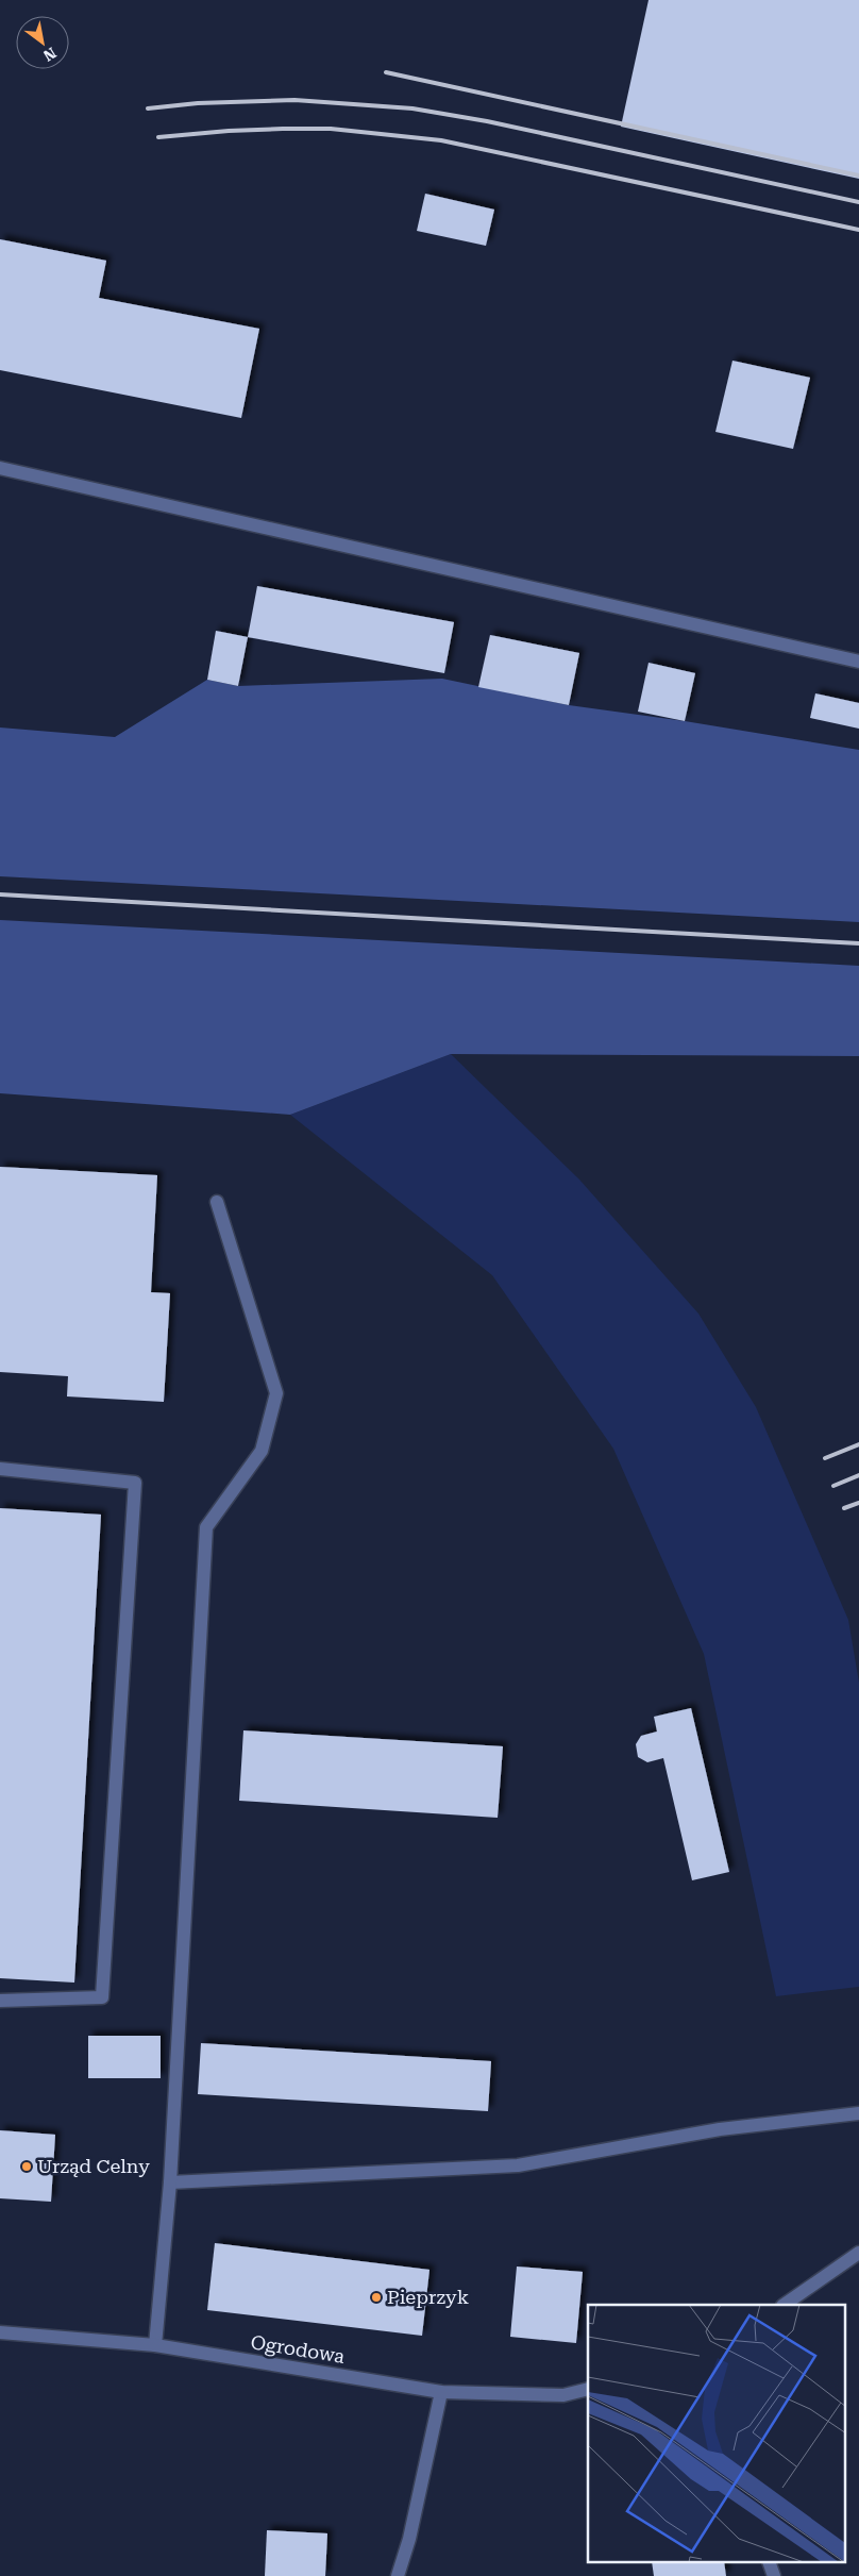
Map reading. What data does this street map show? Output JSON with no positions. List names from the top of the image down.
{
  "streets": {
    "street": ["Ogrodowa"]
  },
  "places": ["Urząd Celny", "Pieprzyk"],
  "north": "bottom right"
}
